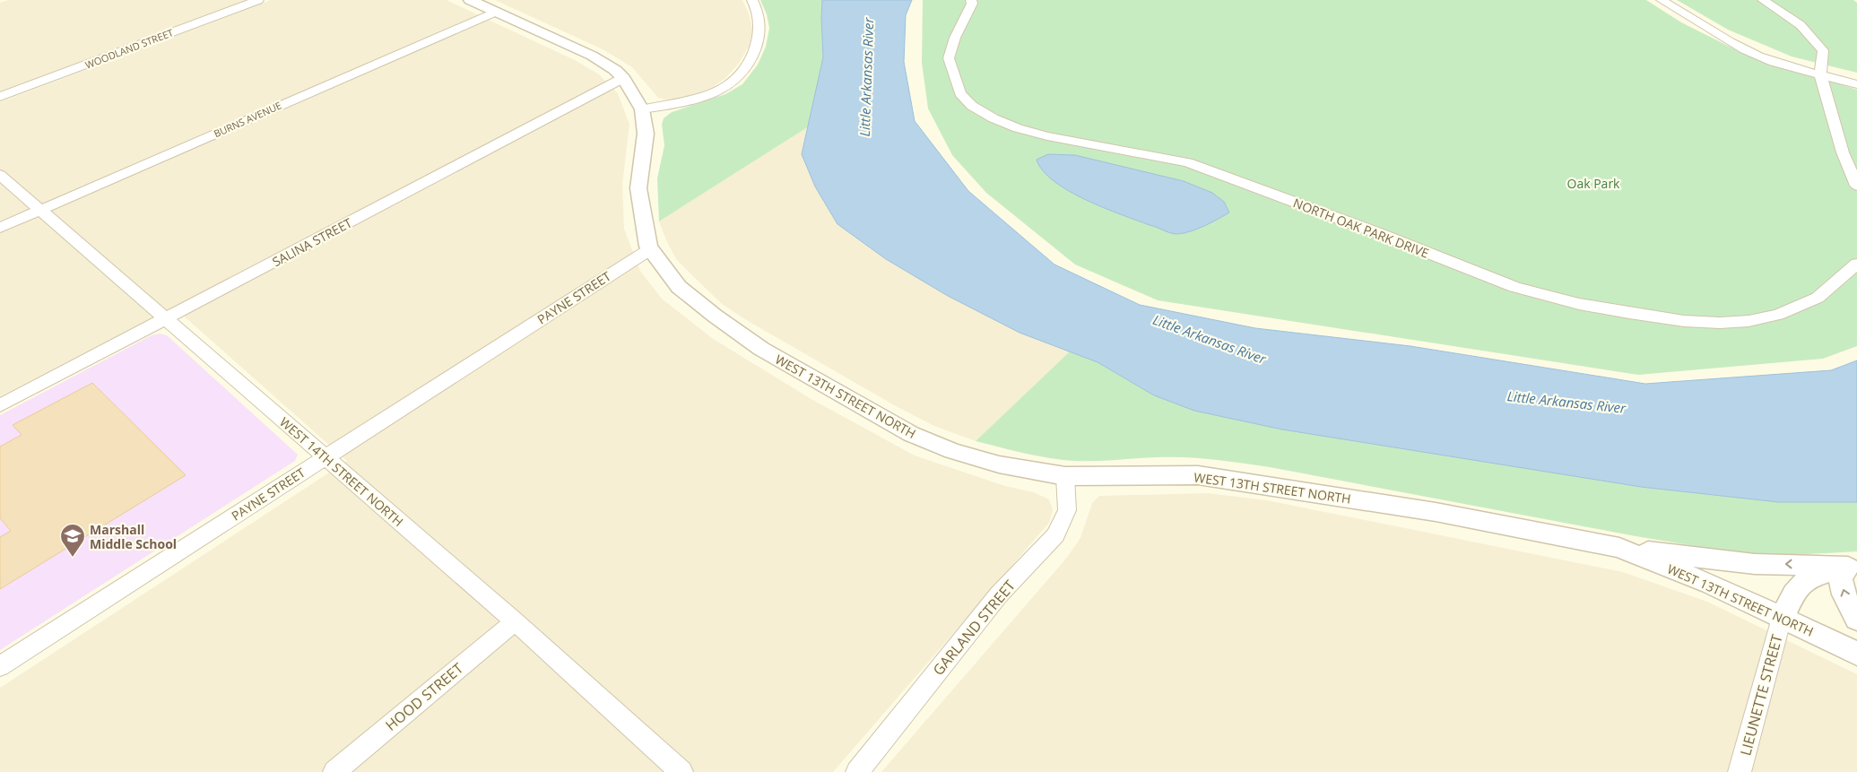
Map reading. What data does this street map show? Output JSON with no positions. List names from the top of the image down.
{
  "streets": {
    "street": [
      "WOODLAND STREET",
      "BURNS AVENUE",
      "NORTH OAK PARK DRIVE",
      "SALINA STREET",
      "PAYNE STREET",
      "WEST 13TH STREET NORTH",
      "WEST 14TH STREET NORTH",
      "GARLAND STREET",
      "LIEUNETTE STREET",
      "HOOD STREET"
    ]
  },
  "crossings": [
    ["BURNS AVENUE", "WEST 13TH STREET NORTH"],
    ["BURNS AVENUE", "WEST 14TH STREET NORTH"],
    ["SALINA STREET", "WEST 13TH STREET NORTH"],
    ["SALINA STREET", "WEST 14TH STREET NORTH"],
    ["PAYNE STREET", "WEST 13TH STREET NORTH"],
    ["PAYNE STREET", "WEST 14TH STREET NORTH"],
    ["WEST 13TH STREET NORTH", "GARLAND STREET"],
    ["WEST 13TH STREET NORTH", "LIEUNETTE STREET"],
    ["WEST 14TH STREET NORTH", "HOOD STREET"]
  ],
  "water": ["Little Arkansas River"],
  "parks": ["Oak Park"],
  "places": {
    "school or university": ["Marshall Middle School"]
  }
}
